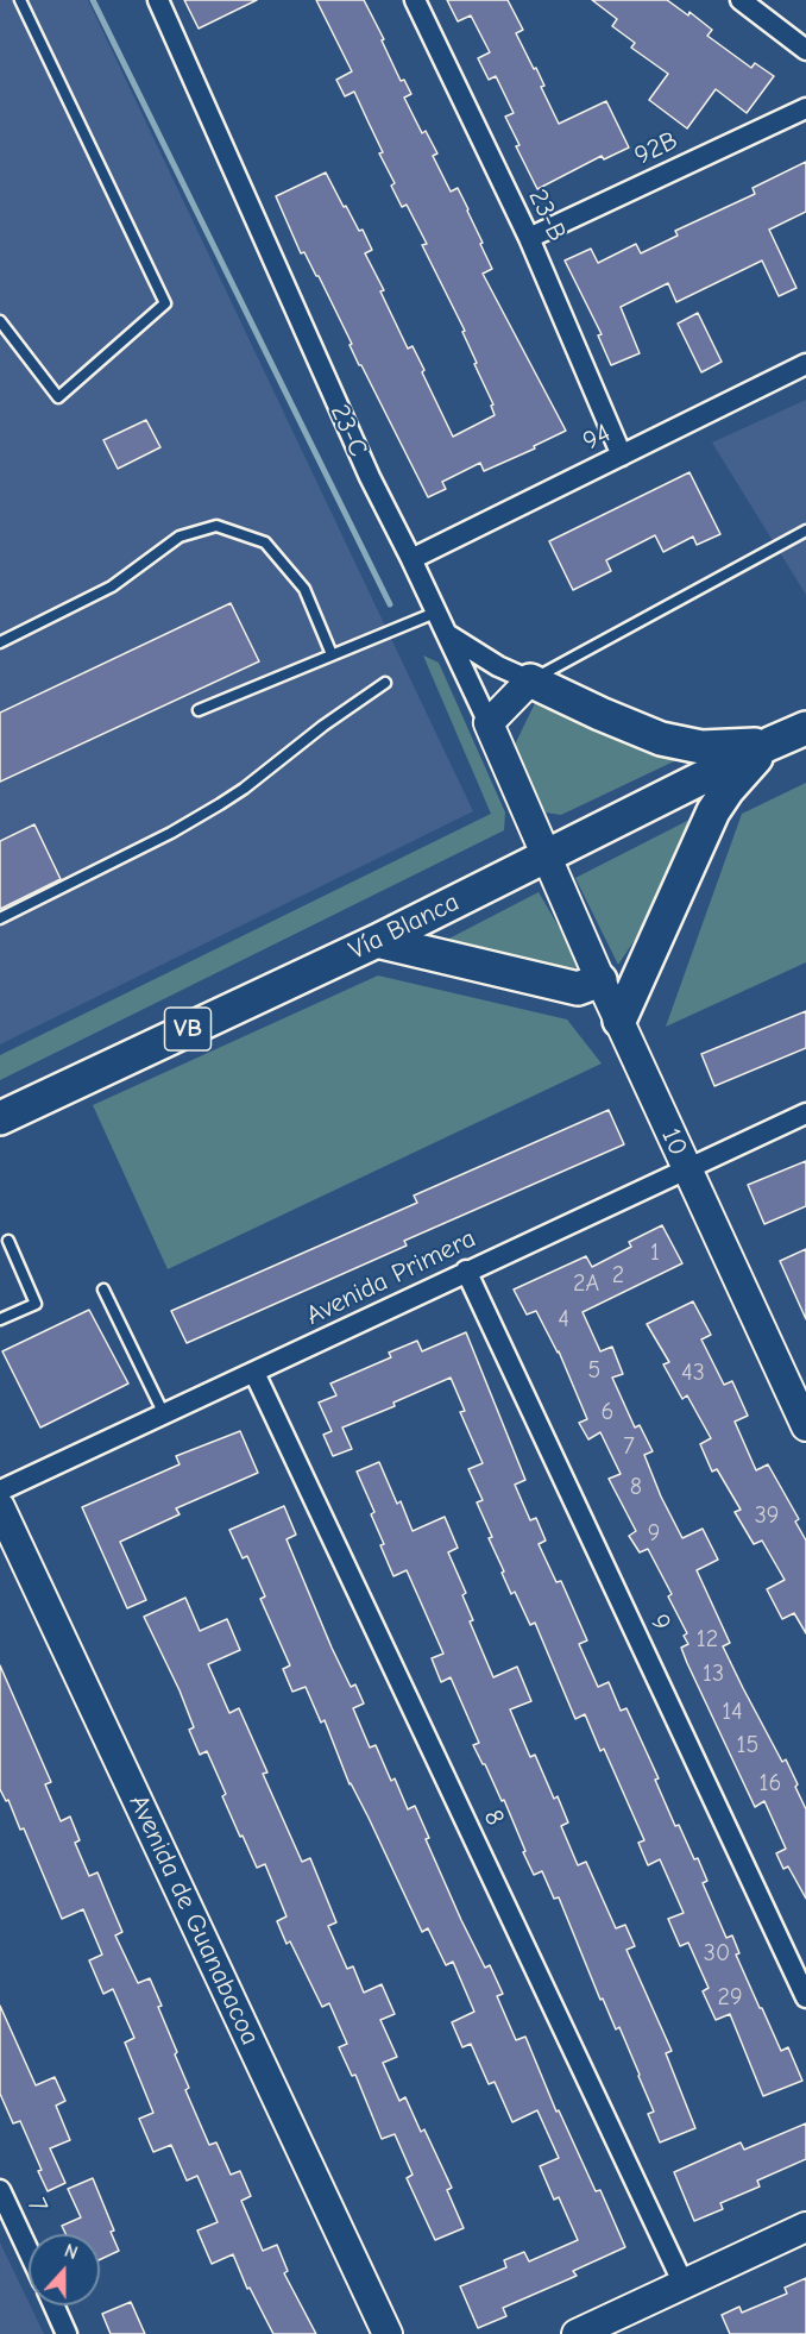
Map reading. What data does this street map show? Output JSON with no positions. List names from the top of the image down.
{
  "streets": {
    "main road": ["Vía Blanca", "VB"],
    "street": [
      "92B",
      "23-B",
      "23-C",
      "94",
      "10",
      "Avenida Primera",
      "9",
      "8",
      "Avenida de Guanabacoa",
      "7"
    ]
  },
  "crossings": [
    ["92B", "23-B"],
    ["23-B", "94"],
    ["23-C", "94"],
    ["23-C", "Vía Blanca"],
    ["23-C", "10"],
    ["Vía Blanca", "10"],
    ["10", "Avenida Primera"],
    ["Avenida Primera", "9"],
    ["Avenida Primera", "8"]
  ],
  "house_numbers": [
    "1",
    "2",
    "2A",
    "4",
    "5",
    "43",
    "6",
    "7",
    "8",
    "39",
    "9",
    "12",
    "13",
    "14",
    "15",
    "16",
    "30",
    "29"
  ],
  "north": "top"
}
